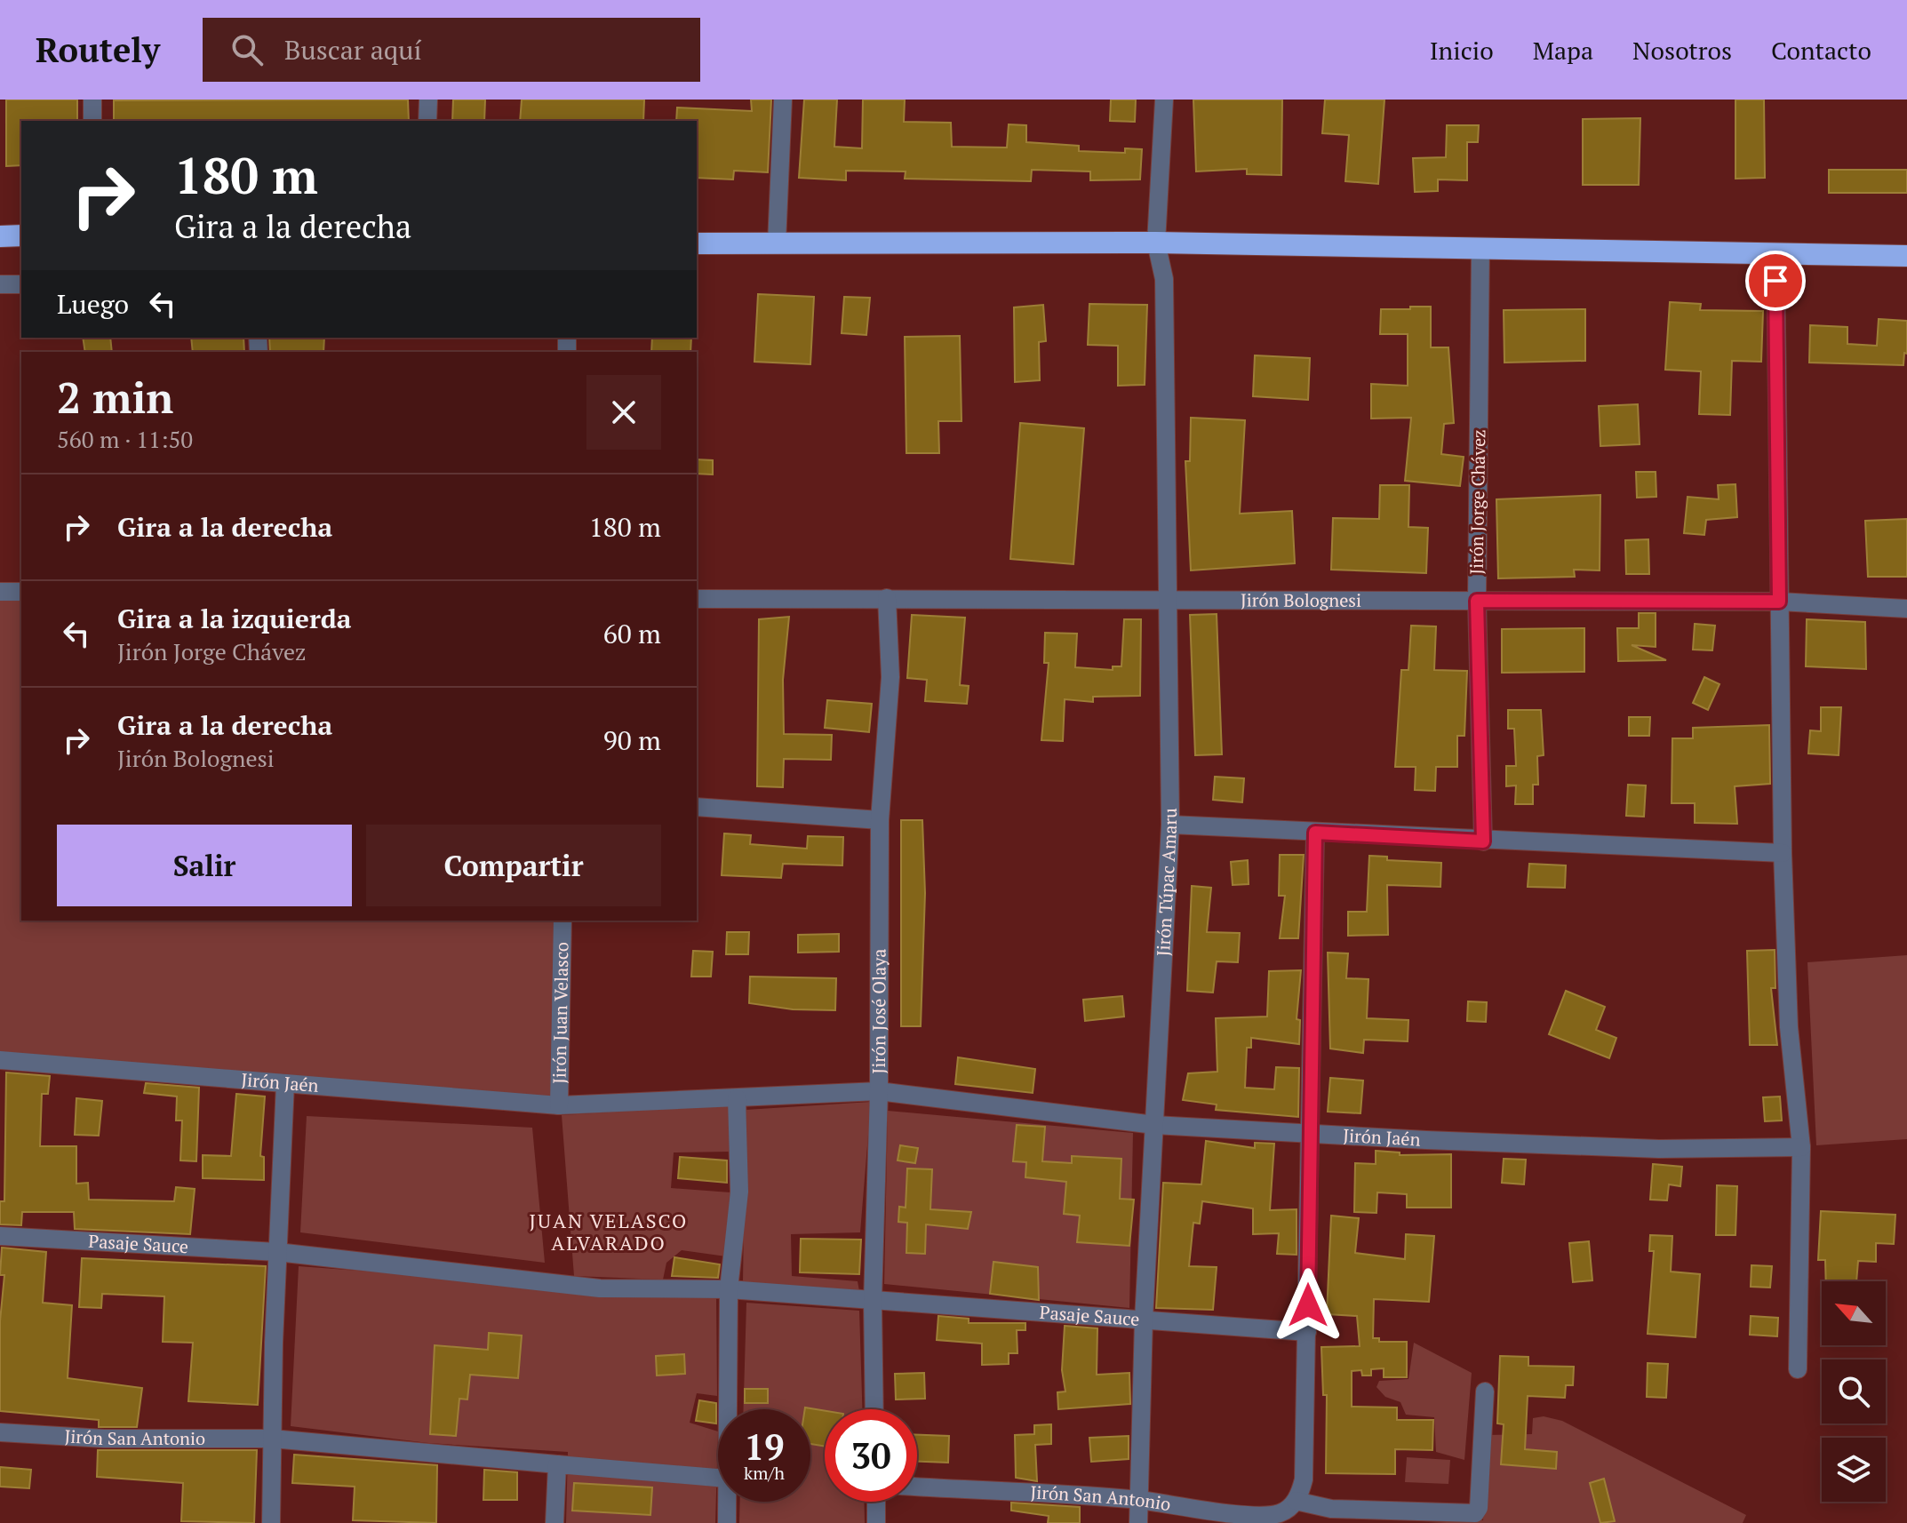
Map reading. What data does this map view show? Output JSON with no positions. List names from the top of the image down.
{
  "streets": {
    "street": [
      "Jirón Jorge Chávez",
      "Jirón Bolognesi",
      "Jirón Túpac Amaru",
      "Jirón José Olaya",
      "Jirón Juan Velasco",
      "Jirón Jaén",
      "Pasaje Sauce",
      "Jirón San Antonio"
    ]
  },
  "crossings": [
    ["Jirón Jorge Chávez", "Jirón Bolognesi"],
    ["Jirón Bolognesi", "Jirón Túpac Amaru"],
    ["Jirón Bolognesi", "Jirón José Olaya"],
    ["Jirón Túpac Amaru", "Jirón Jaén"],
    ["Jirón Túpac Amaru", "Pasaje Sauce"],
    ["Jirón Túpac Amaru", "Jirón San Antonio"],
    ["Jirón José Olaya", "Jirón Jaén"],
    ["Jirón José Olaya", "Pasaje Sauce"],
    ["Jirón Juan Velasco", "Jirón Jaén"]
  ],
  "districts": ["JUAN VELASCO ALVARADO"],
  "north": "top left",
  "page": {
    "header": "Routely",
    "search": "Buscar aquí",
    "nav": [
      "Inicio",
      "Mapa",
      "Nosotros",
      "Contacto"
    ],
    "turn": ["180 m", "Gira a la derecha"],
    "then": "Luego",
    "heading": ["2 min", "560 m · 11:50"],
    "list": [
      {
        "name": "Gira a la derecha",
        "value": "180 m"
      },
      {
        "name": "Gira a la izquierda",
        "note": "Jirón Jorge Chávez",
        "value": "60 m"
      },
      {
        "name": "Gira a la derecha",
        "note": "Jirón Bolognesi",
        "value": "90 m"
      }
    ],
    "buttons": ["Salir", "Compartir"],
    "speed": "19 km/h",
    "limit": "30"
  }
}
